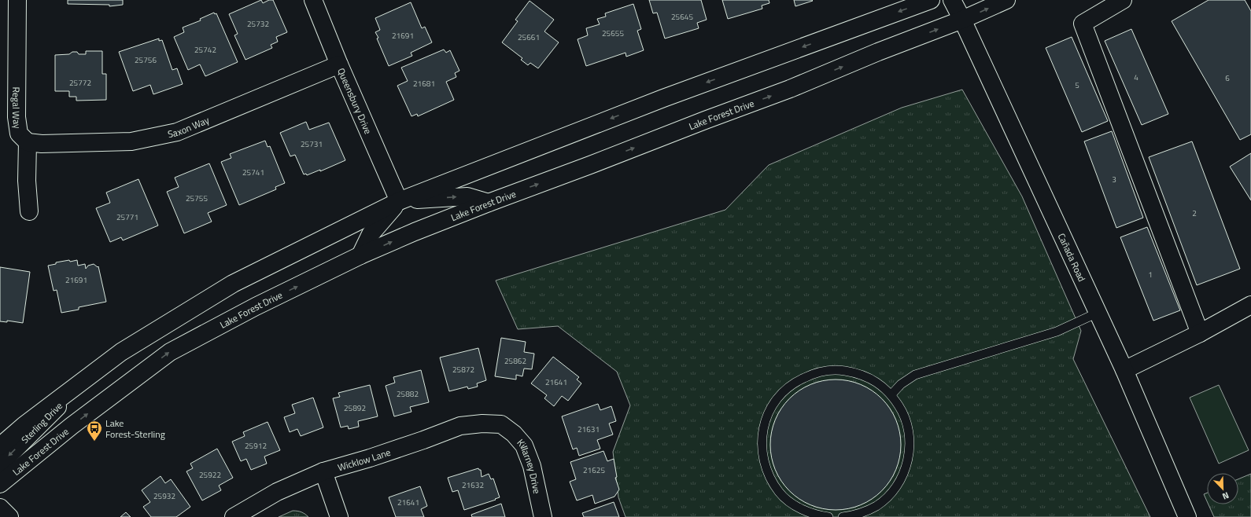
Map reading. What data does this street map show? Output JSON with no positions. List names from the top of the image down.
{
  "streets": {
    "street": [
      "Queensbury Drive",
      "Regal Way",
      "Lake Forest Drive",
      "Saxon Way",
      "Cañada Road",
      "Sterling Drive",
      "Wicklow Lane",
      "Killarney Drive"
    ]
  },
  "crossings": [
    ["Queensbury Drive", "Saxon Way"],
    ["Regal Way", "Saxon Way"],
    ["Lake Forest Drive", "Cañada Road"],
    ["Wicklow Lane", "Killarney Drive"]
  ],
  "places": {
    "bus stop": ["Lake Forest-Sterling"]
  },
  "house_numbers": [
    "25645",
    "25732",
    "25655",
    "21691",
    "25661",
    "25742",
    "25756",
    "4",
    "6",
    "25772",
    "21681",
    "5",
    "25731",
    "25741",
    "3",
    "25755",
    "2",
    "25771",
    "1",
    "21691",
    "25862",
    "25872",
    "21641",
    "25882",
    "25892",
    "21631",
    "25912",
    "21625",
    "25922",
    "21632",
    "25932",
    "21641"
  ],
  "north": "bottom right"
}
